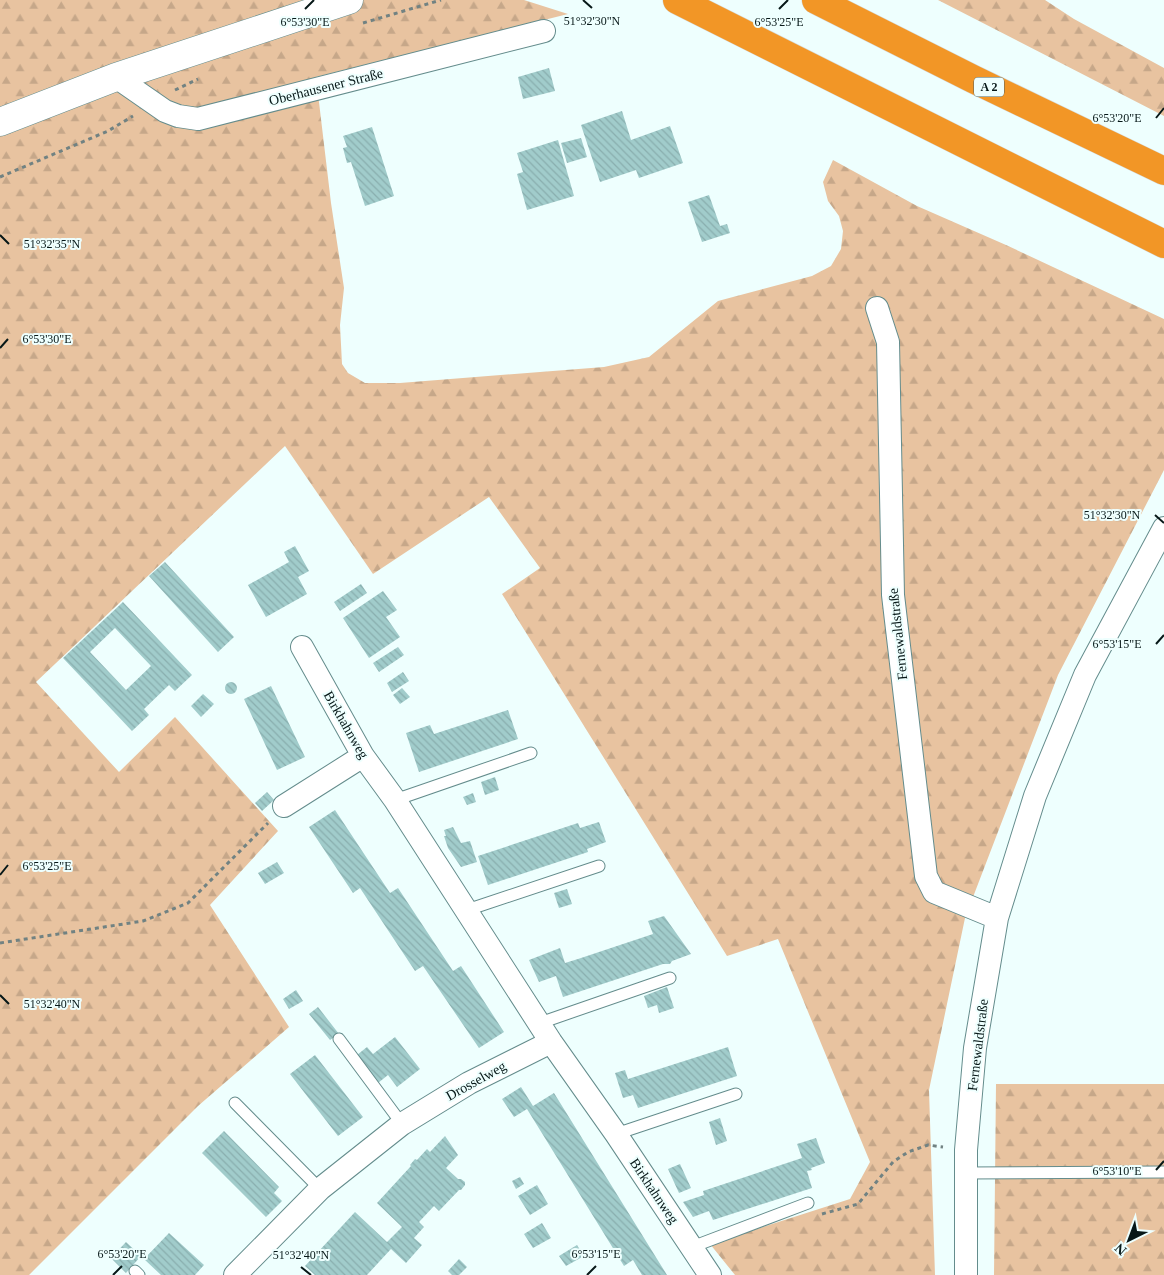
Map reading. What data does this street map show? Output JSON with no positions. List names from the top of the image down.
{
  "streets": {
    "highway": ["A 2"],
    "street": [
      "Oberhausener Straße",
      "Fernewaldstraße",
      "Birkhahnweg",
      "Drosselweg"
    ]
  },
  "crossings": [
    ["Birkhahnweg", "Drosselweg"]
  ],
  "north": "bottom left",
  "coordinates": [
    "51°32'30\"N",
    "6°53'30\"E",
    "6°53'25\"E",
    "6°53'20\"E",
    "51°32'35\"N",
    "6°53'15\"E",
    "51°32'40\"N",
    "6°53'10\"E"
  ]
}
